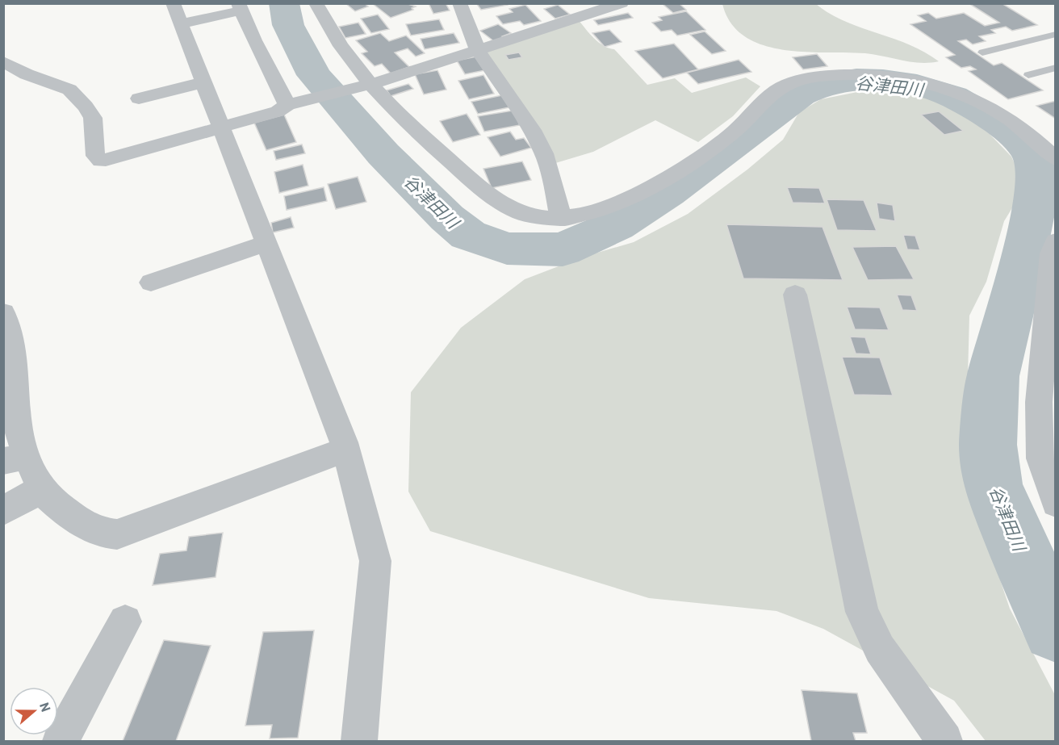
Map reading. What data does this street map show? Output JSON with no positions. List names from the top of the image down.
{
  "water": ["谷津田川"],
  "north": "right"
}
